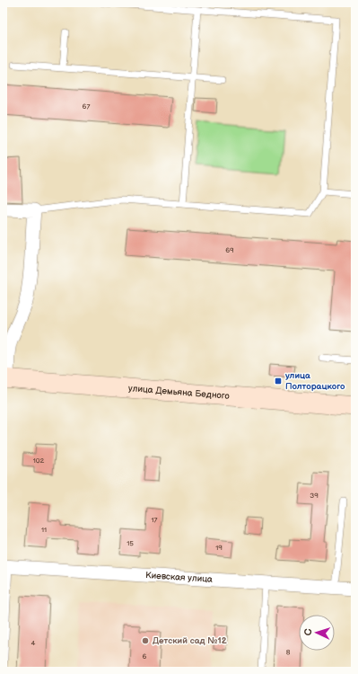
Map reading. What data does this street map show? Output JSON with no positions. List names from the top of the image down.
{
  "streets": {
    "main road": ["улица Демьяна Бедного"],
    "street": ["Киевская улица"]
  },
  "places": {
    "transit": ["улица Полторацкого"],
    "other": ["Детский сад №12"]
  },
  "house_numbers": [
    "67",
    "69",
    "102",
    "39",
    "17",
    "11",
    "15",
    "19",
    "4",
    "8",
    "6"
  ],
  "north": "left"
}
